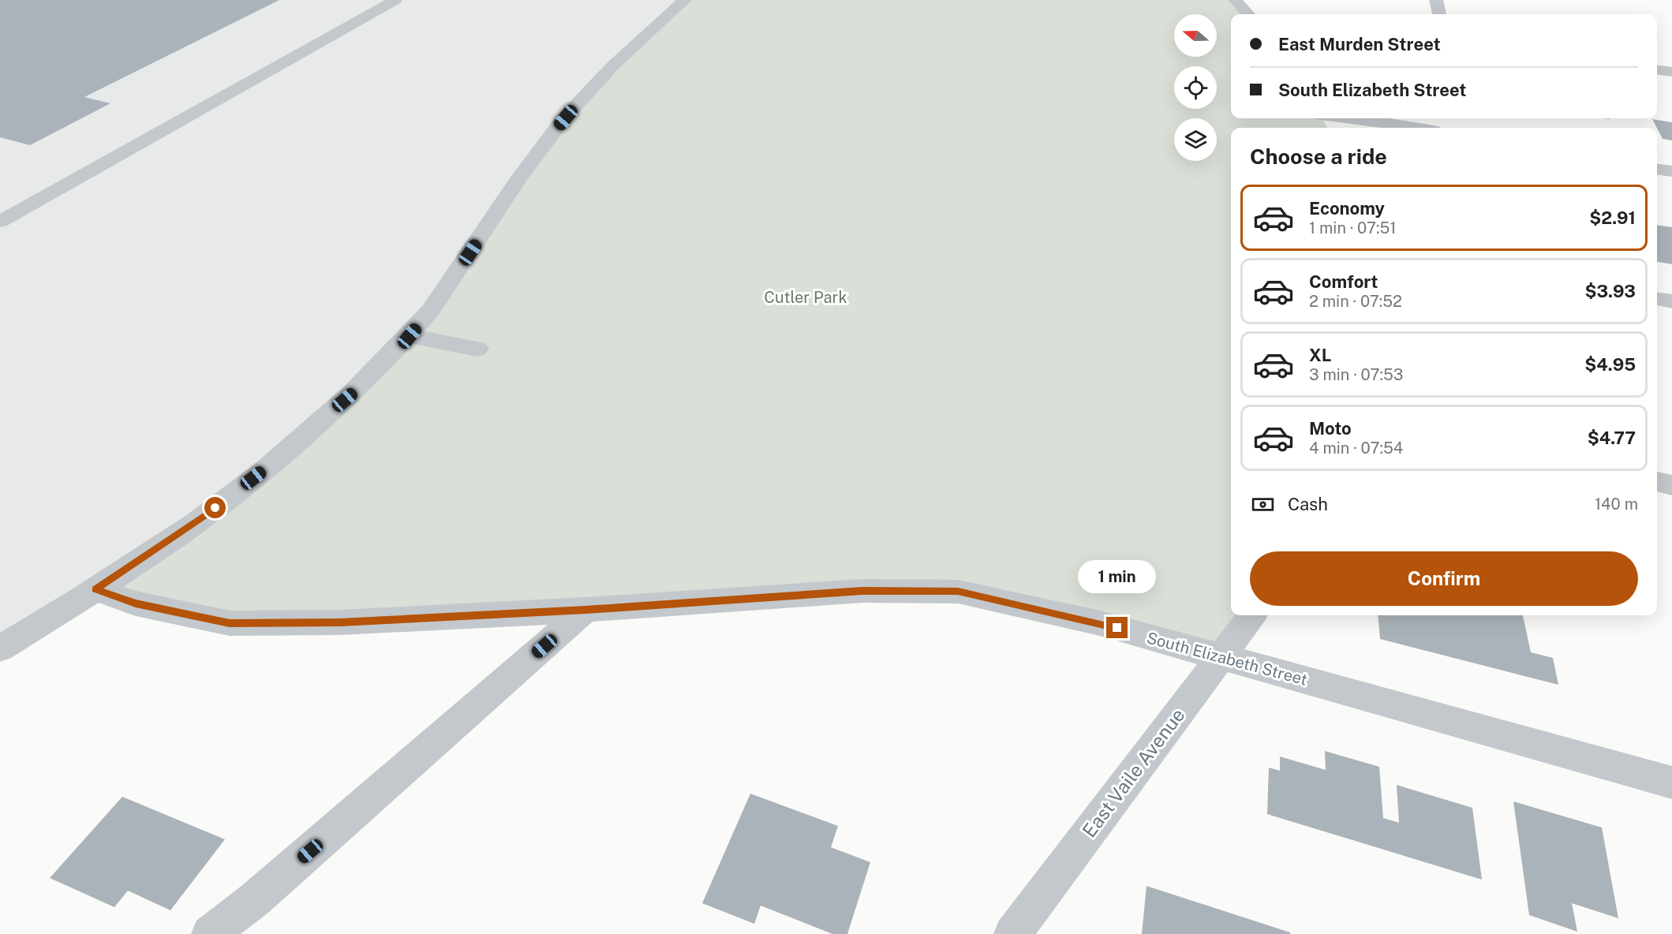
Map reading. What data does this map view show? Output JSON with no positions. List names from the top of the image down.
{
  "streets": {
    "street": ["South Elizabeth Street", "East Vaile Avenue"]
  },
  "crossings": [
    ["South Elizabeth Street", "East Vaile Avenue"]
  ],
  "parks": ["Cutler Park"],
  "north": "left",
  "page": {
    "banner": ["East Murden Street", "South Elizabeth Street"],
    "heading": "Choose a ride",
    "list": [
      {
        "name": "Economy",
        "note": "1 min · 07:51",
        "value": "$2.91"
      },
      {
        "name": "Comfort",
        "note": "2 min · 07:52",
        "value": "$3.93"
      },
      {
        "name": "XL",
        "note": "3 min · 07:53",
        "value": "$4.95"
      },
      {
        "name": "Moto",
        "note": "4 min · 07:54",
        "value": "$4.77"
      }
    ],
    "pay": ["Cash", "140 m"],
    "buttons": "Confirm",
    "bubble": "1 min"
  }
}
